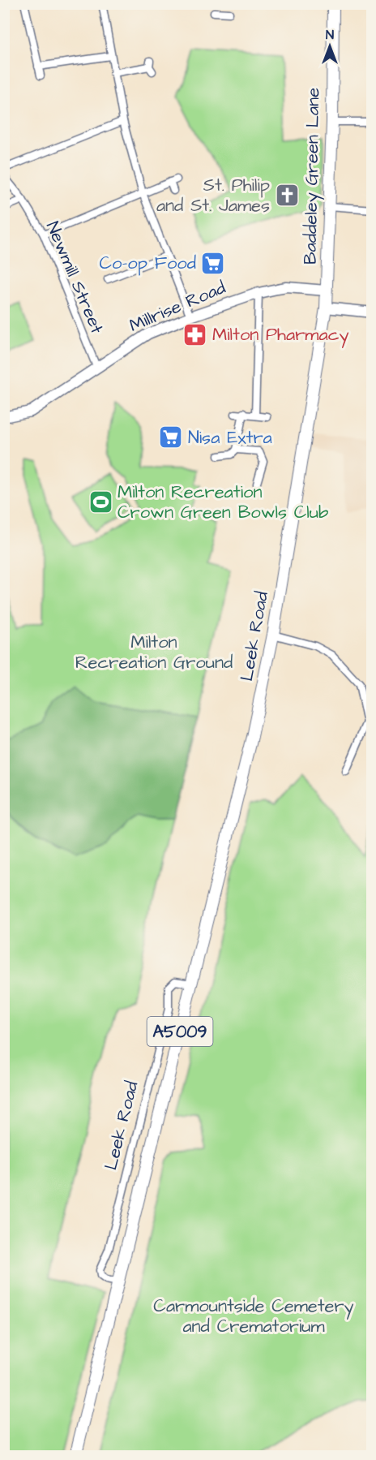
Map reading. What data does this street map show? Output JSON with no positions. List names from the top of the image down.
{
  "streets": {
    "main road": ["Baddeley Green Lane", "Leek Road", "A5009"],
    "street": ["Newmill Street", "Millrise Road"]
  },
  "crossings": [
    ["Baddeley Green Lane", "Millrise Road"],
    ["Baddeley Green Lane", "Leek Road"],
    ["Newmill Street", "Millrise Road"],
    ["Millrise Road", "Leek Road"]
  ],
  "parks": ["Milton Recreation Ground", "Carmountside Cemetery and Crematorium"],
  "places": {
    "church": ["St. Philip and St. James"],
    "supermarket": ["Co-op Food", "Nisa Extra"],
    "pharmacy": ["Milton Pharmacy"],
    "sports": ["Milton Recreation Crown Green Bowls Club"]
  },
  "north": "top"
}
